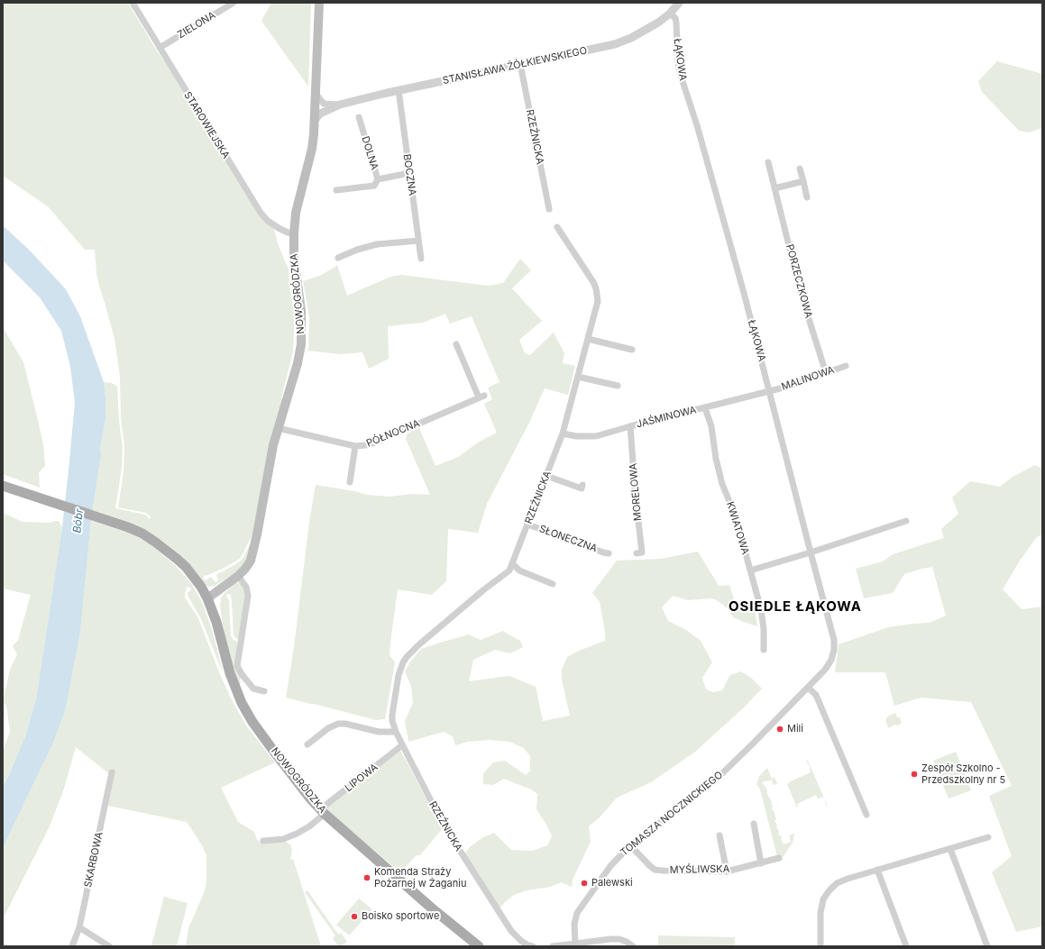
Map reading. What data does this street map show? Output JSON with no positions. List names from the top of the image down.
{
  "streets": {
    "main road": ["NOWOGRÓDZKA"],
    "street": [
      "ZIELONA",
      "ŁĄKOWA",
      "STANISŁAWA ŻÓŁKIEWSKIEGO",
      "STAROWIEJSKA",
      "RZEŹNICKA",
      "DOLNA",
      "BOCZNA",
      "PORZECZKOWA",
      "MALINOWA",
      "JAŚMINOWA",
      "PÓŁNOCNA",
      "MORELOWA",
      "KWIATOWA",
      "SŁONECZNA",
      "LIPOWA",
      "TOMASZA NOCZNICKIEGO",
      "SKARBOWA",
      "MYŚLIWSKA"
    ]
  },
  "crossings": [
    ["ZIELONA", "STAROWIEJSKA"],
    ["ŁĄKOWA", "STANISŁAWA ŻÓŁKIEWSKIEGO"],
    ["ŁĄKOWA", "MALINOWA"],
    ["ŁĄKOWA", "JAŚMINOWA"],
    ["ŁĄKOWA", "TOMASZA NOCZNICKIEGO"],
    ["STANISŁAWA ŻÓŁKIEWSKIEGO", "RZEŹNICKA"],
    ["STANISŁAWA ŻÓŁKIEWSKIEGO", "BOCZNA"],
    ["STANISŁAWA ŻÓŁKIEWSKIEGO", "NOWOGRÓDZKA"],
    ["STAROWIEJSKA", "NOWOGRÓDZKA"],
    ["RZEŹNICKA", "JAŚMINOWA"],
    ["RZEŹNICKA", "SŁONECZNA"],
    ["RZEŹNICKA", "LIPOWA"],
    ["DOLNA", "BOCZNA"],
    ["PORZECZKOWA", "MALINOWA"],
    ["NOWOGRÓDZKA", "PÓŁNOCNA"],
    ["NOWOGRÓDZKA", "LIPOWA"],
    ["MALINOWA", "JAŚMINOWA"],
    ["JAŚMINOWA", "MORELOWA"],
    ["JAŚMINOWA", "KWIATOWA"],
    ["TOMASZA NOCZNICKIEGO", "MYŚLIWSKA"]
  ],
  "districts": ["OSIEDLE ŁĄKOWA"],
  "water": ["Bóbr"],
  "places": [
    "Mili",
    "Zespół Szkolno - Przedszkolny nr 5",
    "Komenda Straży Pożarnej w Żaganiu",
    "Palewski",
    "Boisko sportowe"
  ]
}
